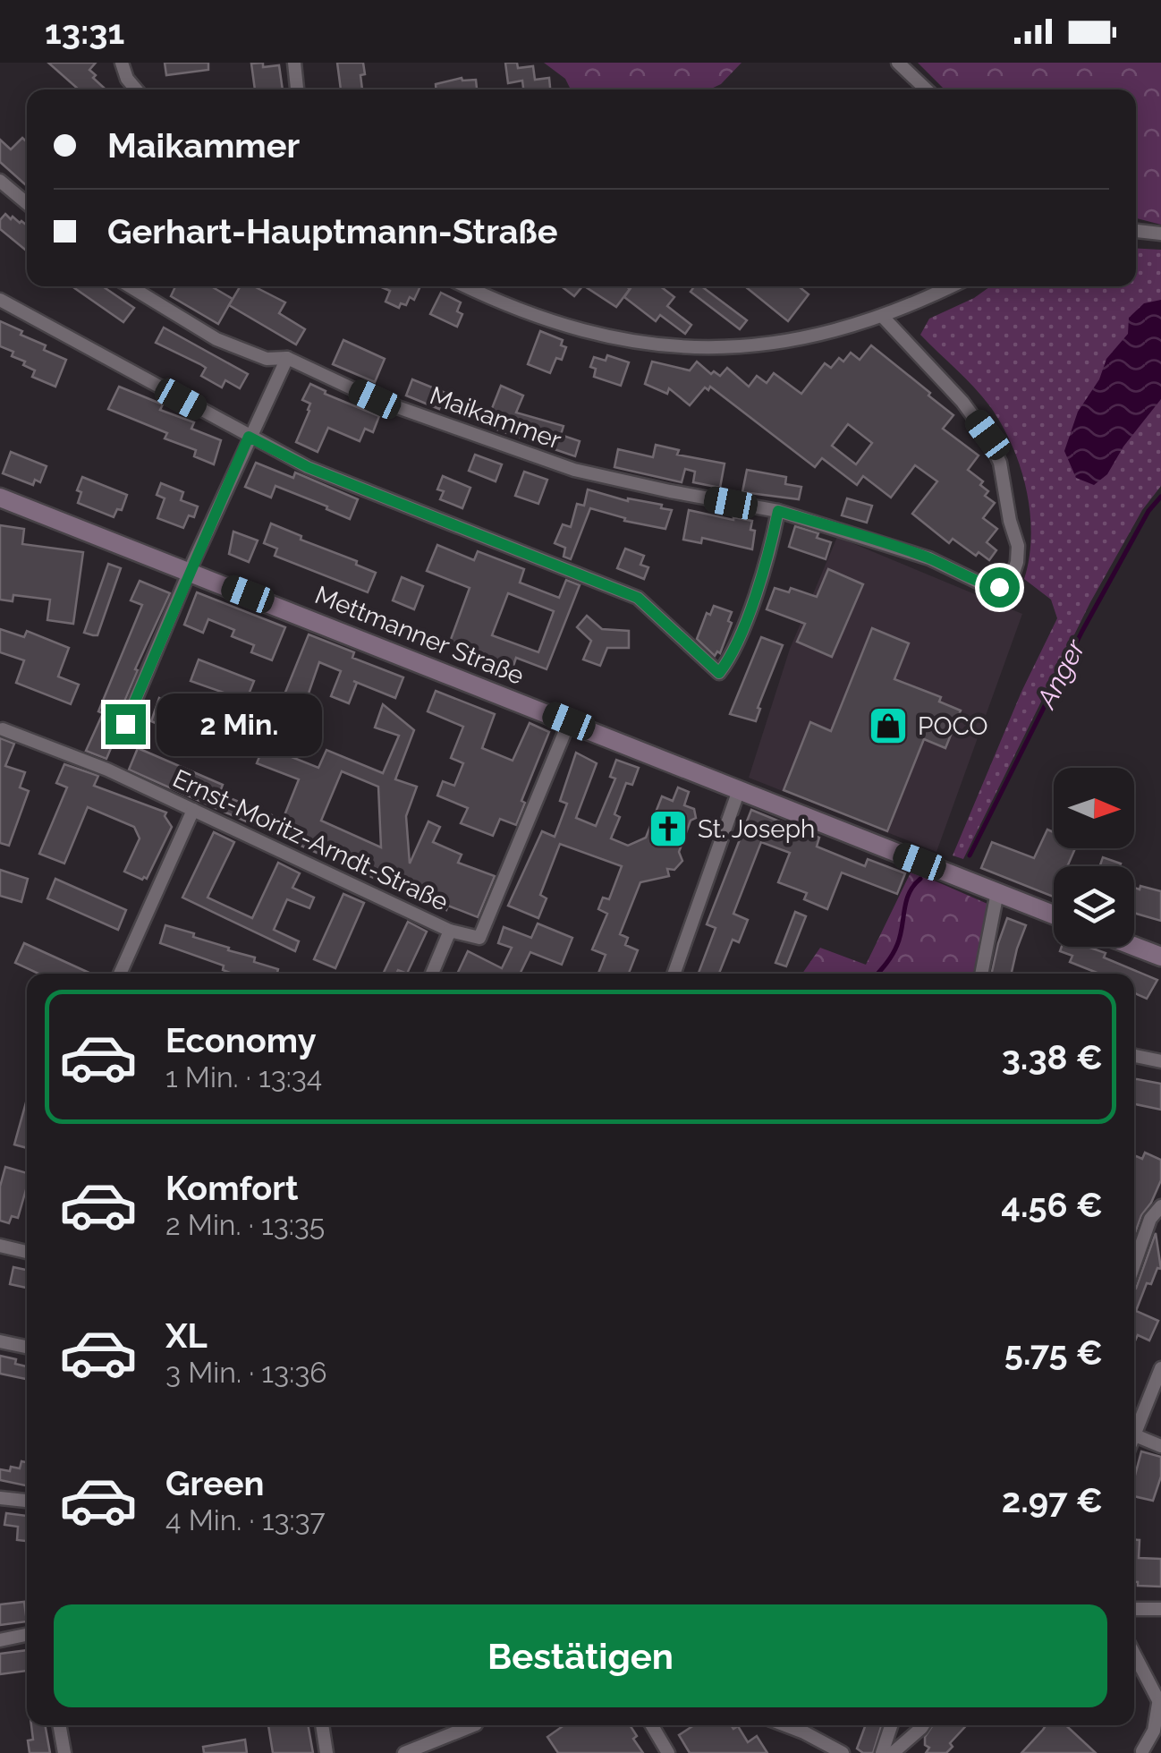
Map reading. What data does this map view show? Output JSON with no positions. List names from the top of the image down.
{
  "streets": {
    "main road": ["Mettmanner Straße"],
    "street": ["Maikammer", "Ernst-Moritz-Arndt-Straße"]
  },
  "water": ["Anger"],
  "places": {
    "shop": ["POCO"],
    "church": ["St. Joseph"]
  },
  "north": "right",
  "page": {
    "status": "13:31",
    "banner": ["Maikammer", "Gerhart-Hauptmann-Straße"],
    "bubble": "2 Min.",
    "list": [
      {
        "name": "Economy",
        "note": "1 Min. · 13:34",
        "value": "3.38 €"
      },
      {
        "name": "Komfort",
        "note": "2 Min. · 13:35",
        "value": "4.56 €"
      },
      {
        "name": "XL",
        "note": "3 Min. · 13:36",
        "value": "5.75 €"
      },
      {
        "name": "Green",
        "note": "4 Min. · 13:37",
        "value": "2.97 €"
      }
    ],
    "buttons": "Bestätigen"
  }
}
